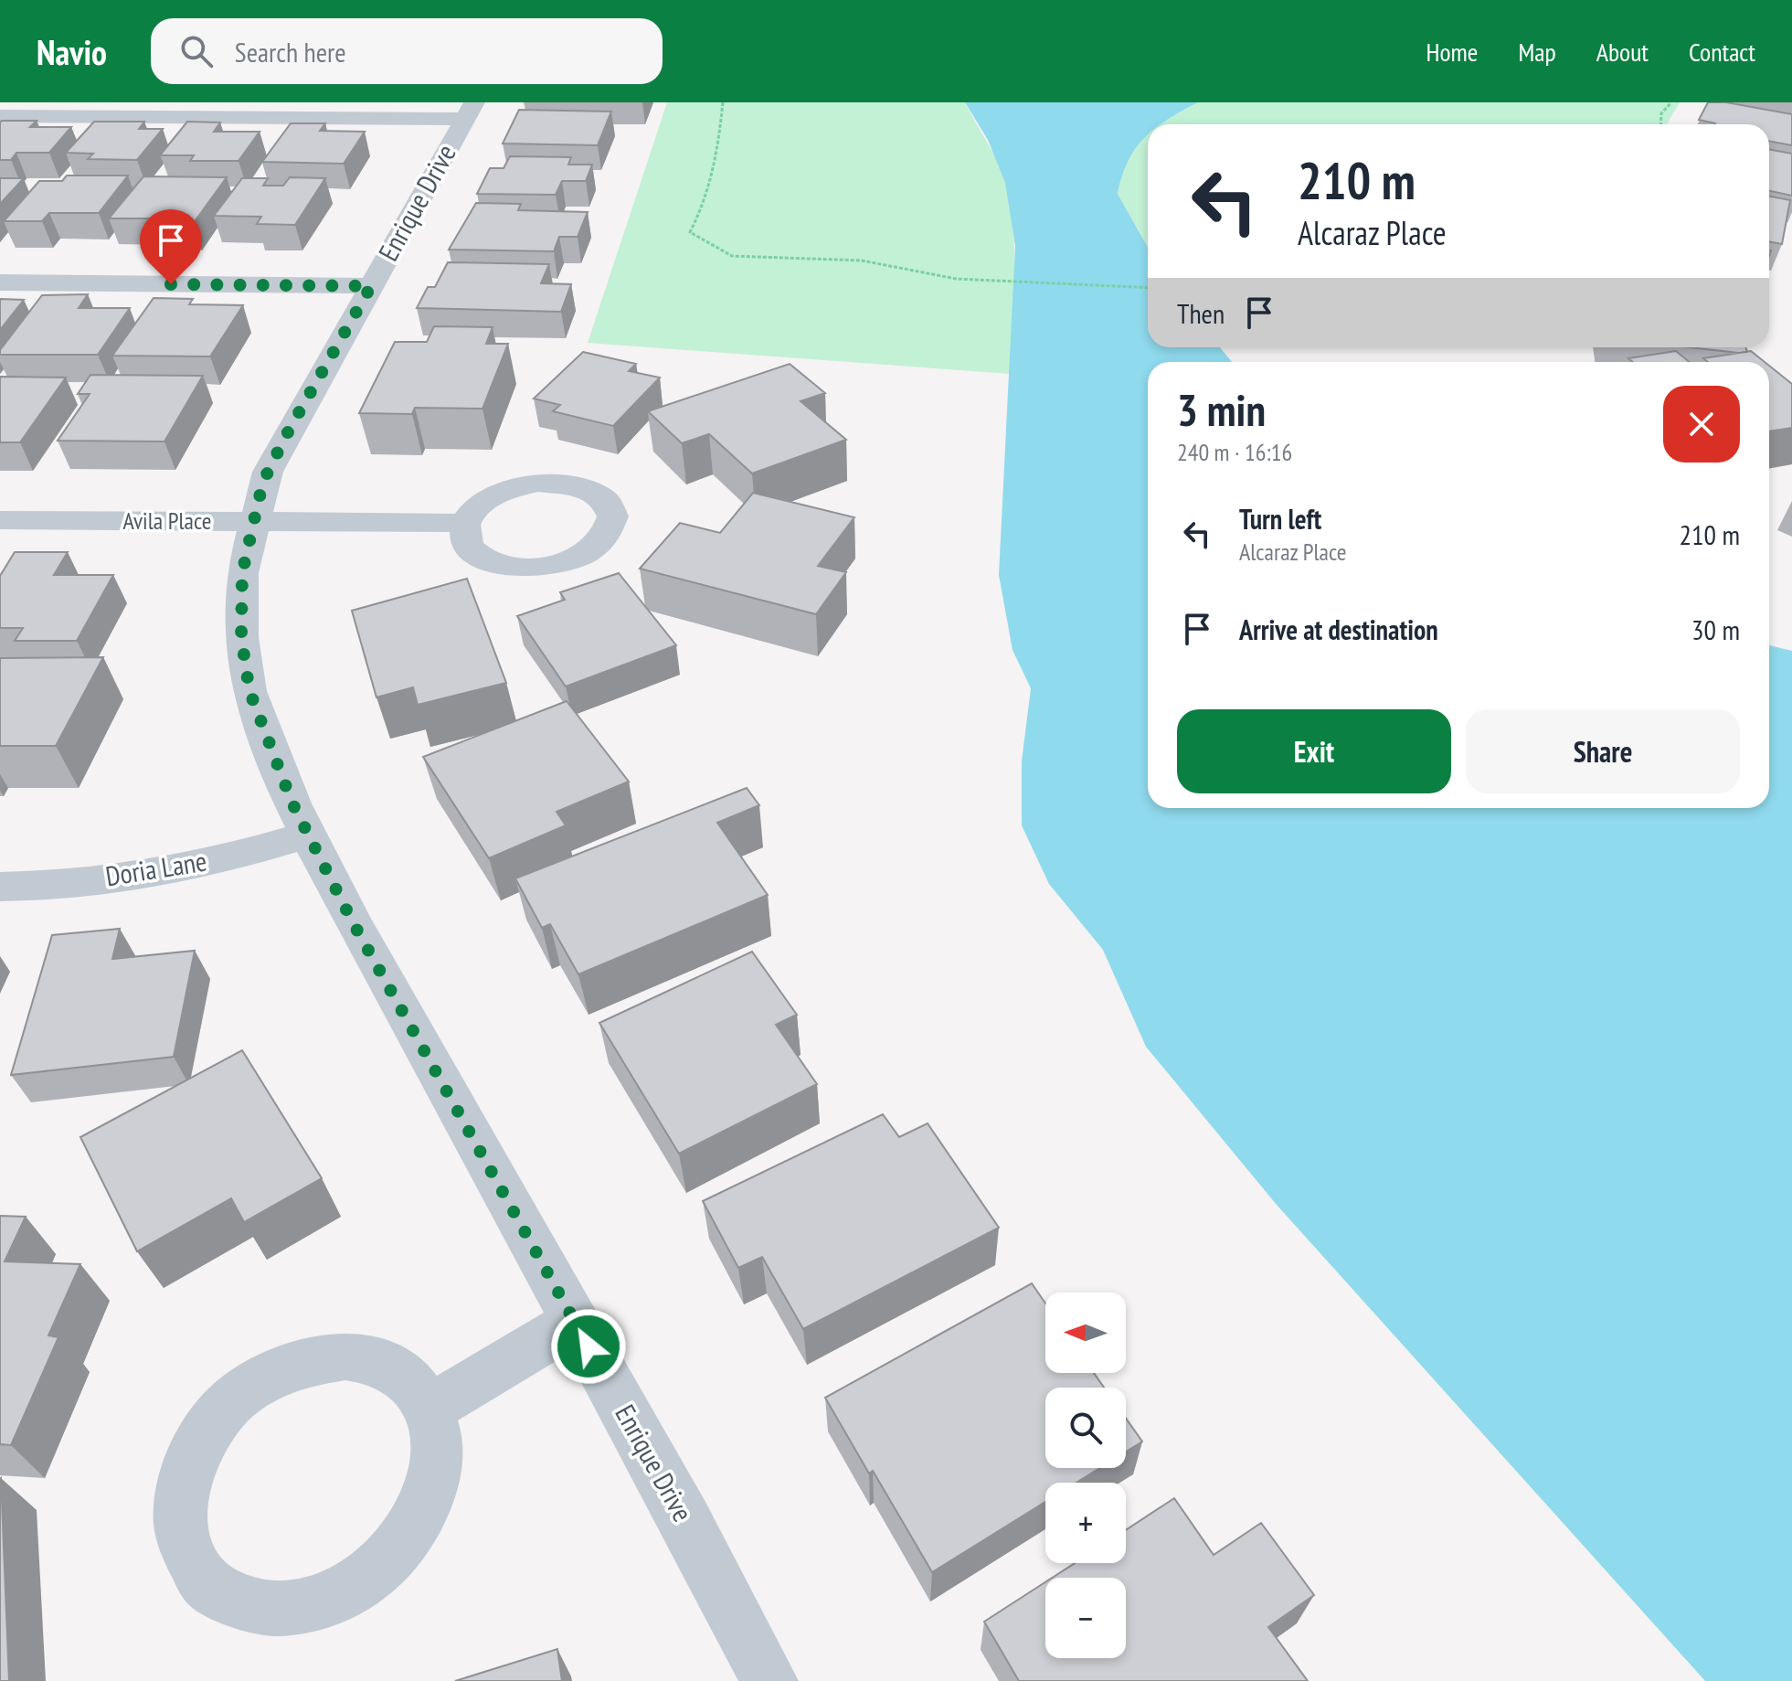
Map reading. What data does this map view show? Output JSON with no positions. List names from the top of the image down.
{
  "streets": {
    "street": ["Enrique Drive", "Avila Place", "Doria Lane"]
  },
  "crossings": [
    ["Enrique Drive", "Avila Place"],
    ["Enrique Drive", "Doria Lane"]
  ],
  "north": "left",
  "page": {
    "header": "Navio",
    "search": "Search here",
    "nav": [
      "Home",
      "Map",
      "About",
      "Contact"
    ],
    "turn": ["210 m", "Alcaraz Place"],
    "then": "Then",
    "heading": ["3 min", "240 m · 16:16"],
    "list": [
      {
        "name": "Turn left",
        "note": "Alcaraz Place",
        "value": "210 m"
      },
      {
        "name": "Arrive at destination",
        "value": "30 m"
      }
    ],
    "buttons": ["Exit", "Share"],
    "map_buttons": ["+", "−"]
  }
}
